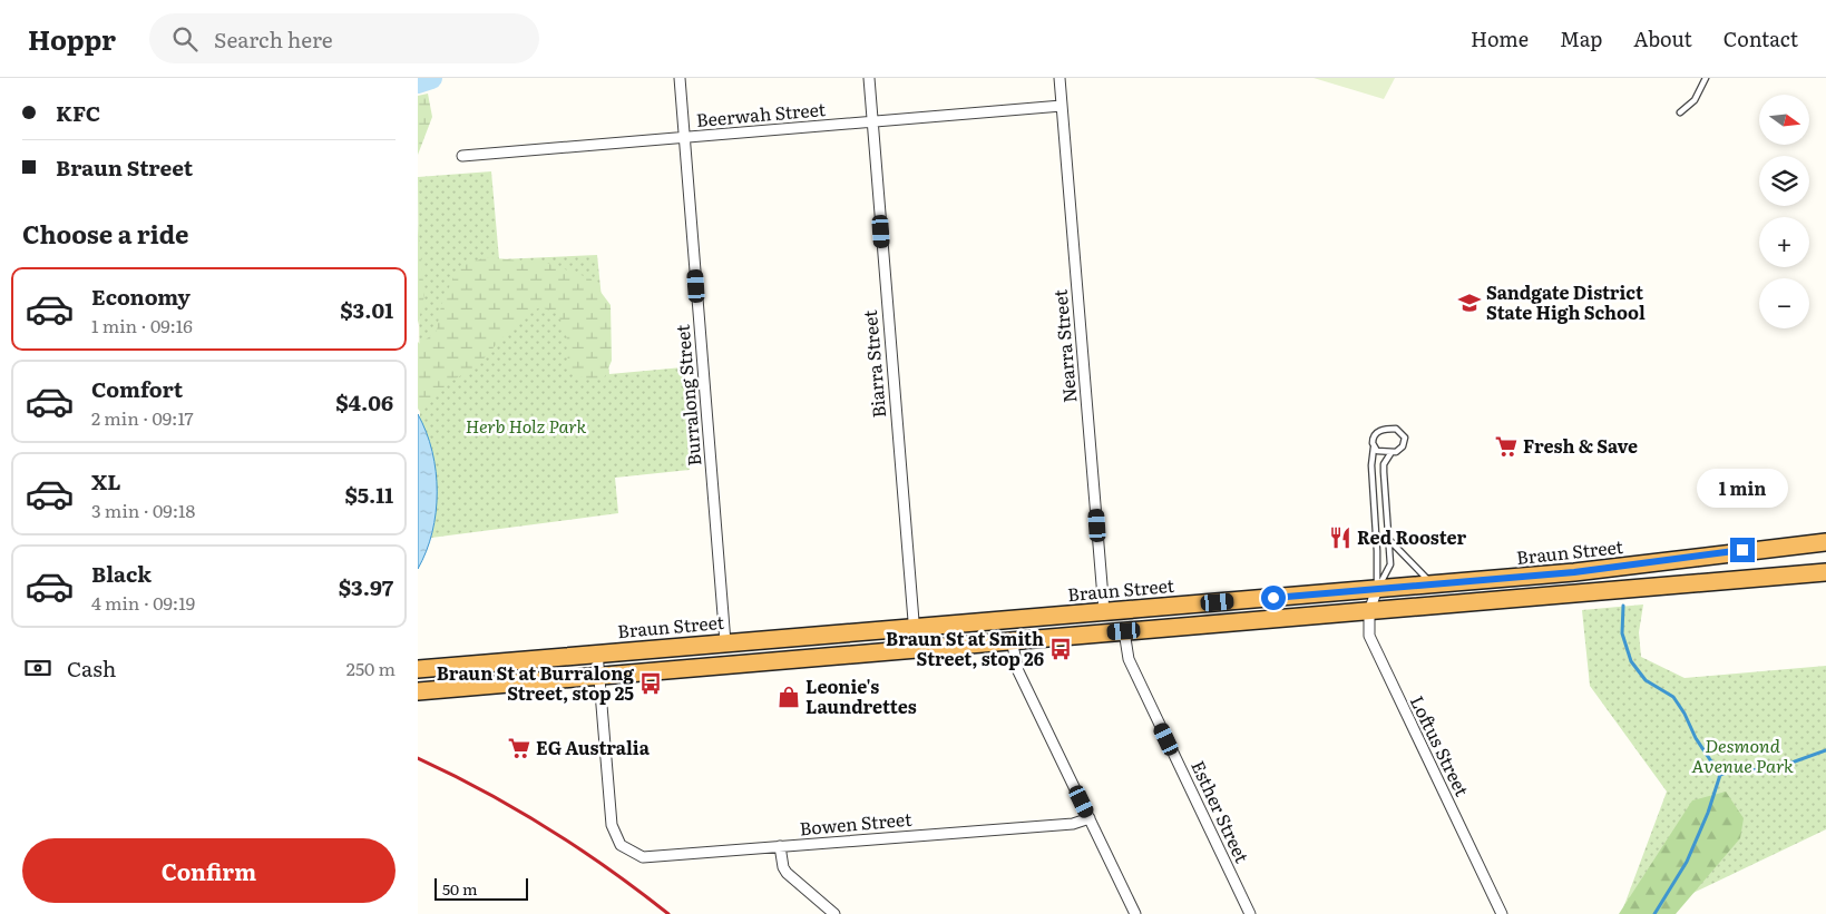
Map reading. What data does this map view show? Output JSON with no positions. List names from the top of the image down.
{
  "streets": {
    "highway": ["Braun Street"],
    "street": [
      "Beerwah Street",
      "Nearra Street",
      "Biarra Street",
      "Burralong Street",
      "Loftus Street",
      "Esther Street",
      "Bowen Street"
    ]
  },
  "crossings": [
    ["Beerwah Street", "Nearra Street"],
    ["Beerwah Street", "Biarra Street"],
    ["Beerwah Street", "Burralong Street"],
    ["Nearra Street", "Braun Street"],
    ["Biarra Street", "Braun Street"],
    ["Burralong Street", "Braun Street"],
    ["Braun Street", "Loftus Street"]
  ],
  "parks": ["Herb Holz Park", "Desmond Avenue Park"],
  "places": {
    "school or university": ["Sandgate District State High School"],
    "supermarket": ["Fresh & Save", "EG Australia"],
    "restaurant": ["Red Rooster"],
    "bus stop": ["Braun St at Smith Street, stop 26", "Braun St at Burralong Street, stop 25"],
    "shop": ["Leonie's Laundrettes"]
  },
  "scale_bar": "50 m",
  "north": "right",
  "page": {
    "header": "Hoppr",
    "search": "Search here",
    "nav": [
      "Home",
      "Map",
      "About",
      "Contact"
    ],
    "banner": ["KFC", "Braun Street"],
    "map_buttons": ["+", "−"],
    "heading": "Choose a ride",
    "list": [
      {
        "name": "Economy",
        "note": "1 min · 09:16",
        "value": "$3.01"
      },
      {
        "name": "Comfort",
        "note": "2 min · 09:17",
        "value": "$4.06"
      },
      {
        "name": "XL",
        "note": "3 min · 09:18",
        "value": "$5.11"
      },
      {
        "name": "Black",
        "note": "4 min · 09:19",
        "value": "$3.97"
      }
    ],
    "bubble": "1 min",
    "pay": ["Cash", "250 m"],
    "buttons": "Confirm",
    "scale": "50 m"
  }
}
